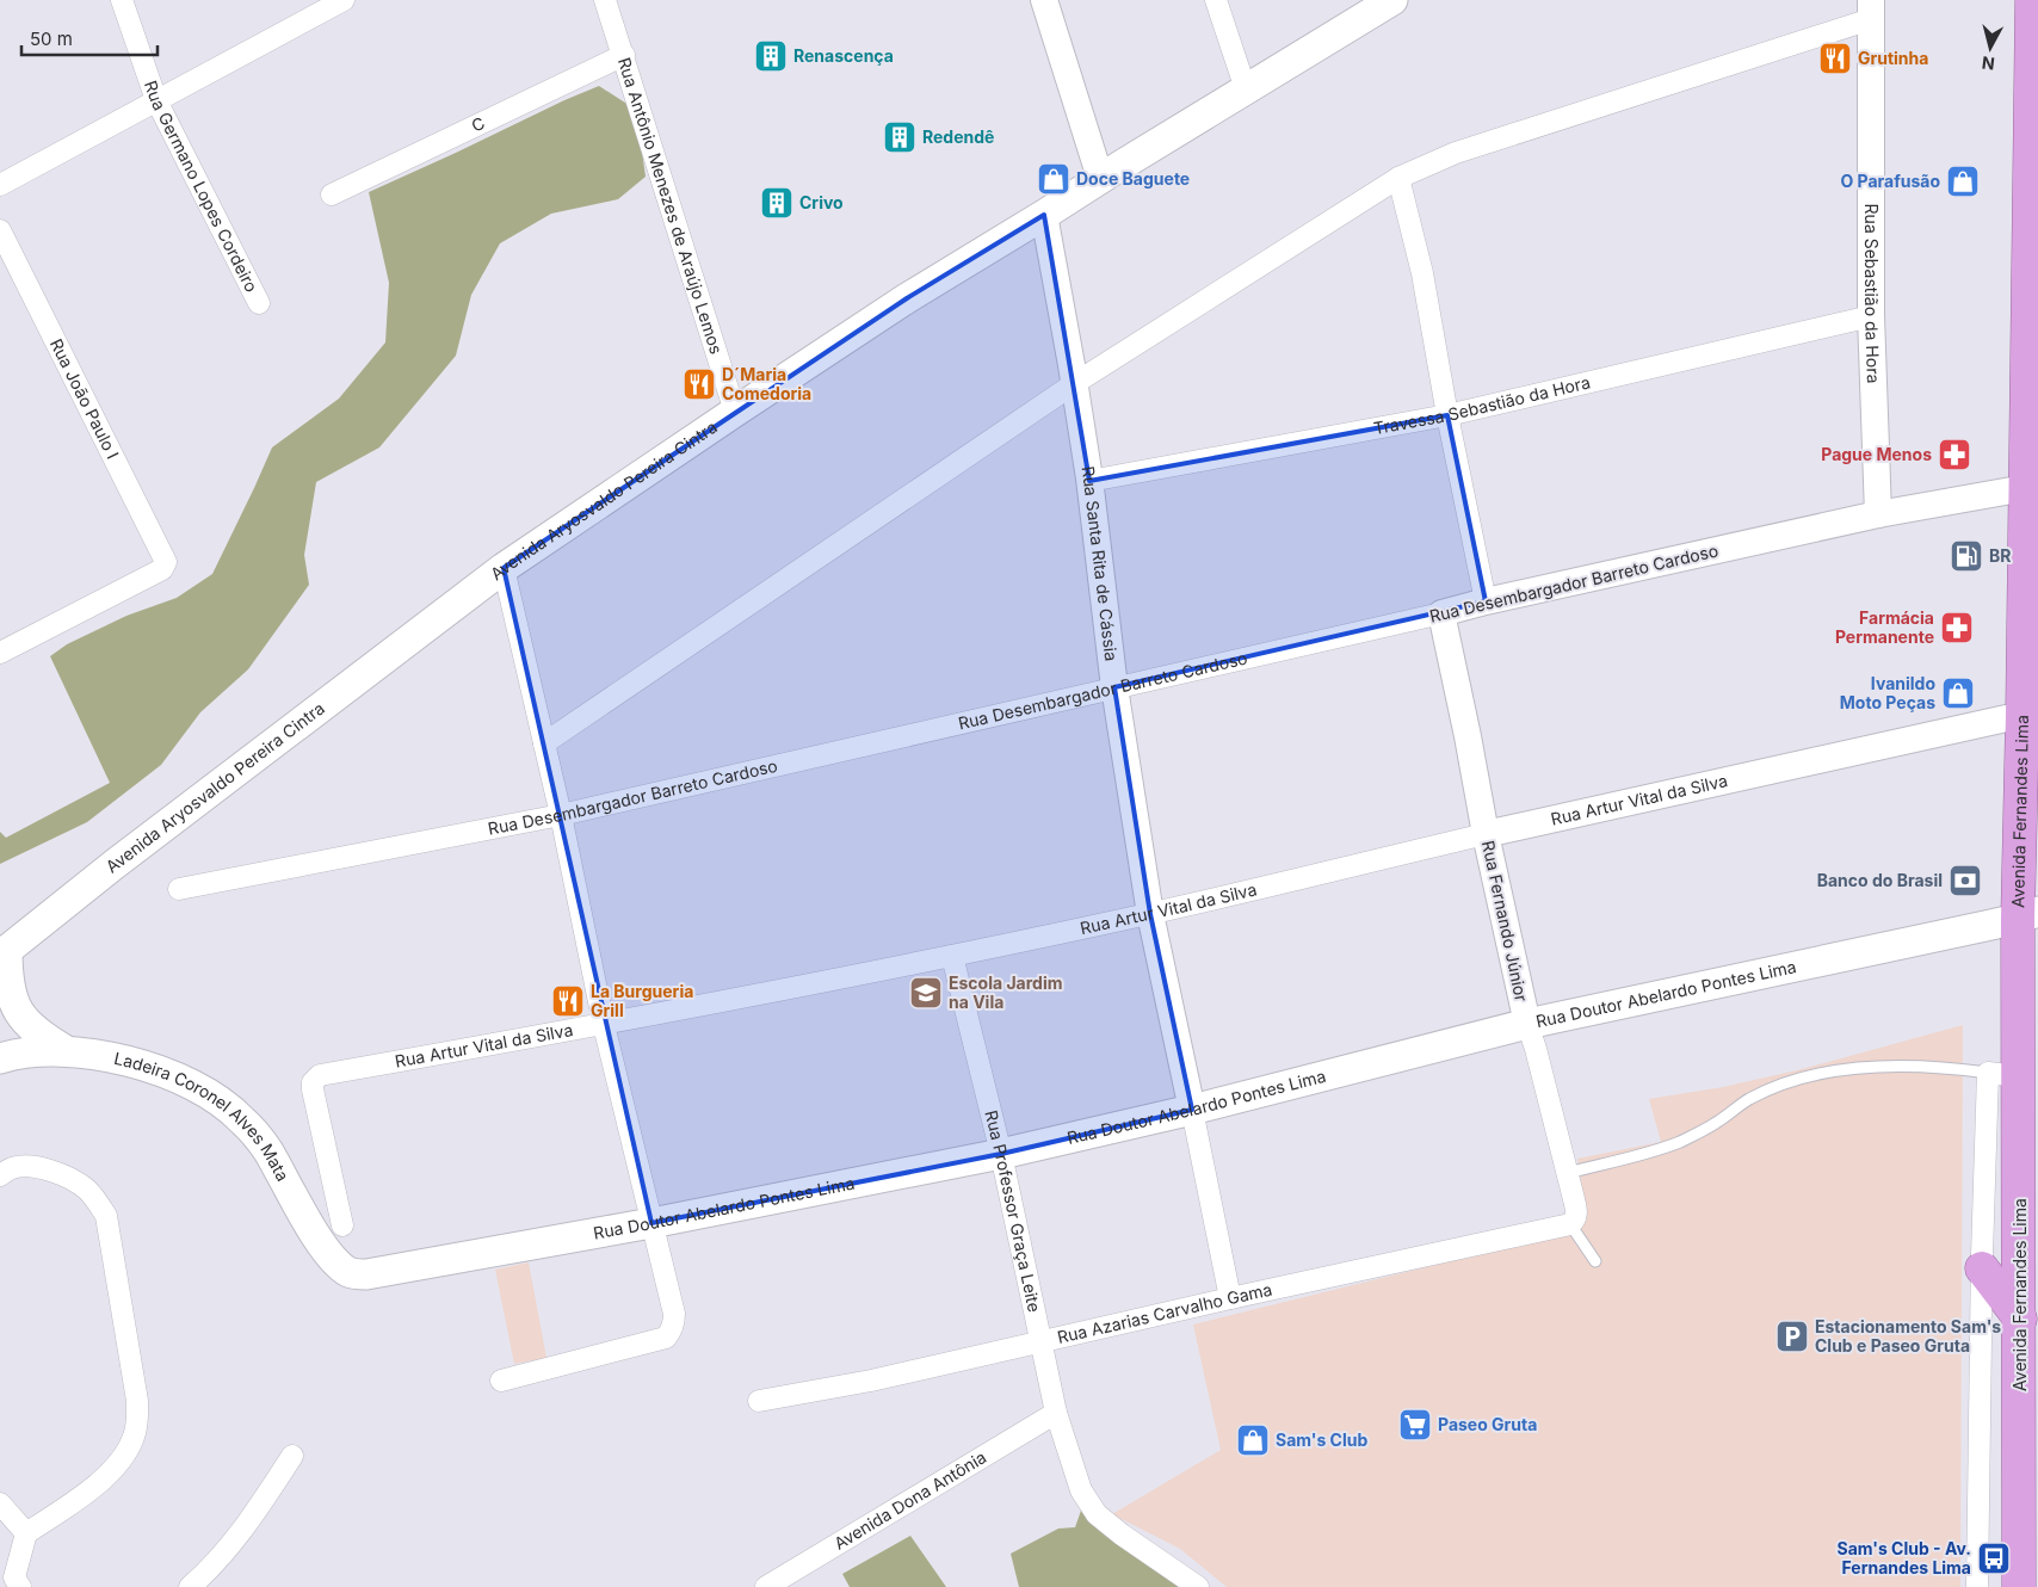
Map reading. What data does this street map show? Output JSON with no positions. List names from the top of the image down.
{
  "streets": {
    "highway": ["Avenida Fernandes Lima"],
    "main road": ["Avenida Aryosvaldo Pereira Cintra", "Rua Doutor Abelardo Pontes Lima", "Ladeira Coronel Alves Mata"],
    "street": [
      "C",
      "Rua Germano Lopes Cordeiro",
      "Rua Antônio Menezes de Araújo Lemos",
      "Rua Sebastião da Hora",
      "Rua João Paulo I",
      "Travessa Sebastião da Hora",
      "Rua Santa Rita de Cássia",
      "Rua Desembargador Barreto Cardoso",
      "Rua Artur Vital da Silva",
      "Rua Fernando Júnior",
      "Rua Professor Graça Leite",
      "Rua Azarias Carvalho Gama",
      "Avenida Dona Antônia"
    ]
  },
  "crossings": [
    ["C", "Rua Antônio Menezes de Araújo Lemos"],
    ["Rua Antônio Menezes de Araújo Lemos", "Avenida Aryosvaldo Pereira Cintra"],
    ["Rua Sebastião da Hora", "Travessa Sebastião da Hora"],
    ["Rua Sebastião da Hora", "Rua Desembargador Barreto Cardoso"],
    ["Travessa Sebastião da Hora", "Rua Santa Rita de Cássia"],
    ["Avenida Aryosvaldo Pereira Cintra", "Rua Santa Rita de Cássia"],
    ["Rua Santa Rita de Cássia", "Rua Desembargador Barreto Cardoso"],
    ["Rua Santa Rita de Cássia", "Rua Artur Vital da Silva"],
    ["Rua Santa Rita de Cássia", "Rua Doutor Abelardo Pontes Lima"],
    ["Rua Santa Rita de Cássia", "Rua Azarias Carvalho Gama"],
    ["Rua Desembargador Barreto Cardoso", "Avenida Fernandes Lima"],
    ["Rua Desembargador Barreto Cardoso", "Rua Fernando Júnior"],
    ["Rua Artur Vital da Silva", "Avenida Fernandes Lima"],
    ["Rua Artur Vital da Silva", "Rua Fernando Júnior"],
    ["Rua Artur Vital da Silva", "Rua Professor Graça Leite"],
    ["Avenida Fernandes Lima", "Rua Doutor Abelardo Pontes Lima"],
    ["Rua Fernando Júnior", "Rua Doutor Abelardo Pontes Lima"],
    ["Rua Fernando Júnior", "Rua Azarias Carvalho Gama"],
    ["Rua Doutor Abelardo Pontes Lima", "Ladeira Coronel Alves Mata"],
    ["Rua Doutor Abelardo Pontes Lima", "Rua Professor Graça Leite"],
    ["Rua Professor Graça Leite", "Rua Azarias Carvalho Gama"],
    ["Rua Professor Graça Leite", "Avenida Dona Antônia"]
  ],
  "places": {
    "building": ["Renascença", "Redendê", "Crivo"],
    "restaurant": ["Grutinha", "D´Maria Comedoria", "La Burgueria Grill"],
    "shop": [
      "Doce Baguete",
      "O Parafusão",
      "Ivanildo Moto Peças",
      "Sam's Club"
    ],
    "pharmacy": ["Pague Menos", "Farmácia Permanente"],
    "fuel station": ["BR"],
    "bank": ["Banco do Brasil"],
    "school or university": ["Escola Jardim na Vila"],
    "parking": ["Estacionamento Sam's Club e Paseo Gruta"],
    "supermarket": ["Paseo Gruta"],
    "bus stop": ["Sam's Club - Av. Fernandes Lima"]
  },
  "scale_bar": "50 m",
  "north": "bottom"
}
